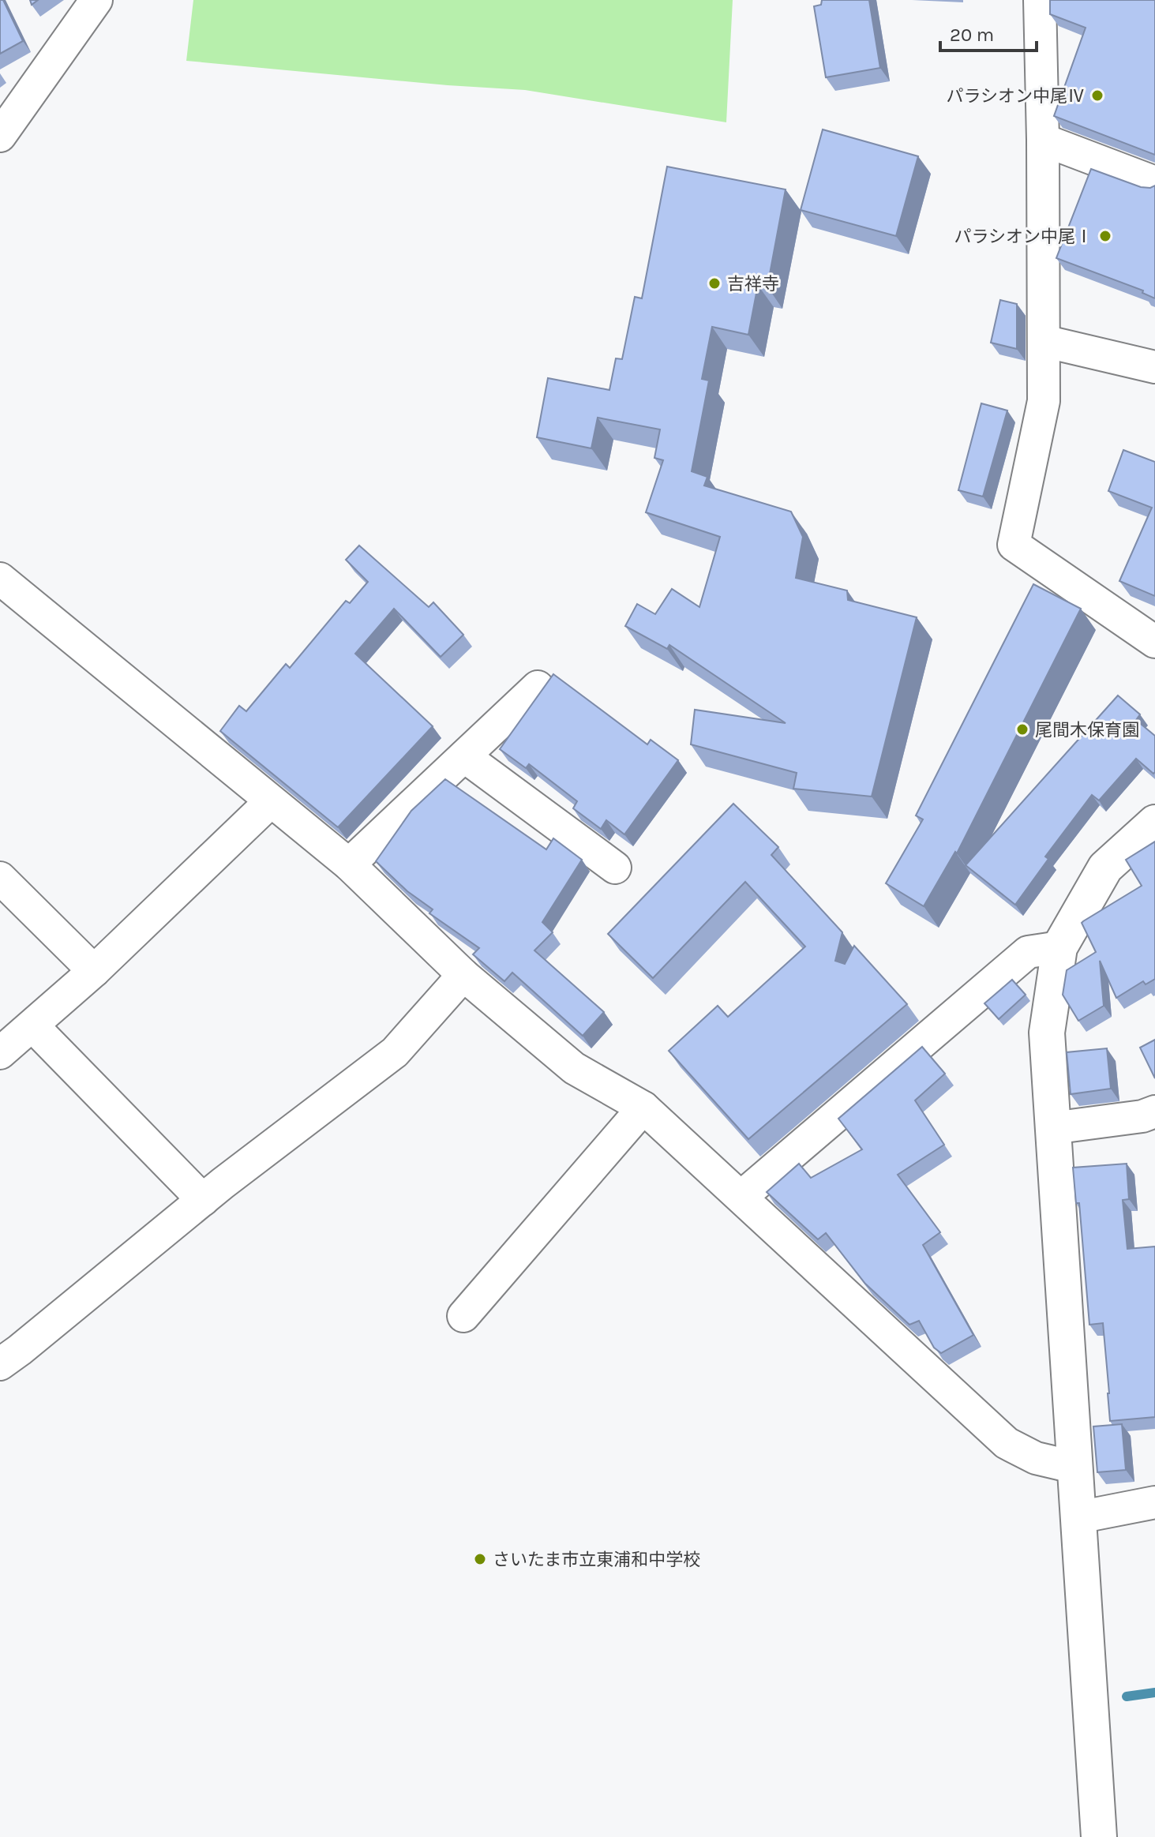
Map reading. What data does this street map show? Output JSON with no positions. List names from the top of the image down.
{
  "places": [
    "パラシオン中尾Ⅳ",
    "パラシオン中尾Ⅰ",
    "吉祥寺",
    "尾間木保育園",
    "さいたま市立東浦和中学校"
  ],
  "scale_bar": "20 m"
}
